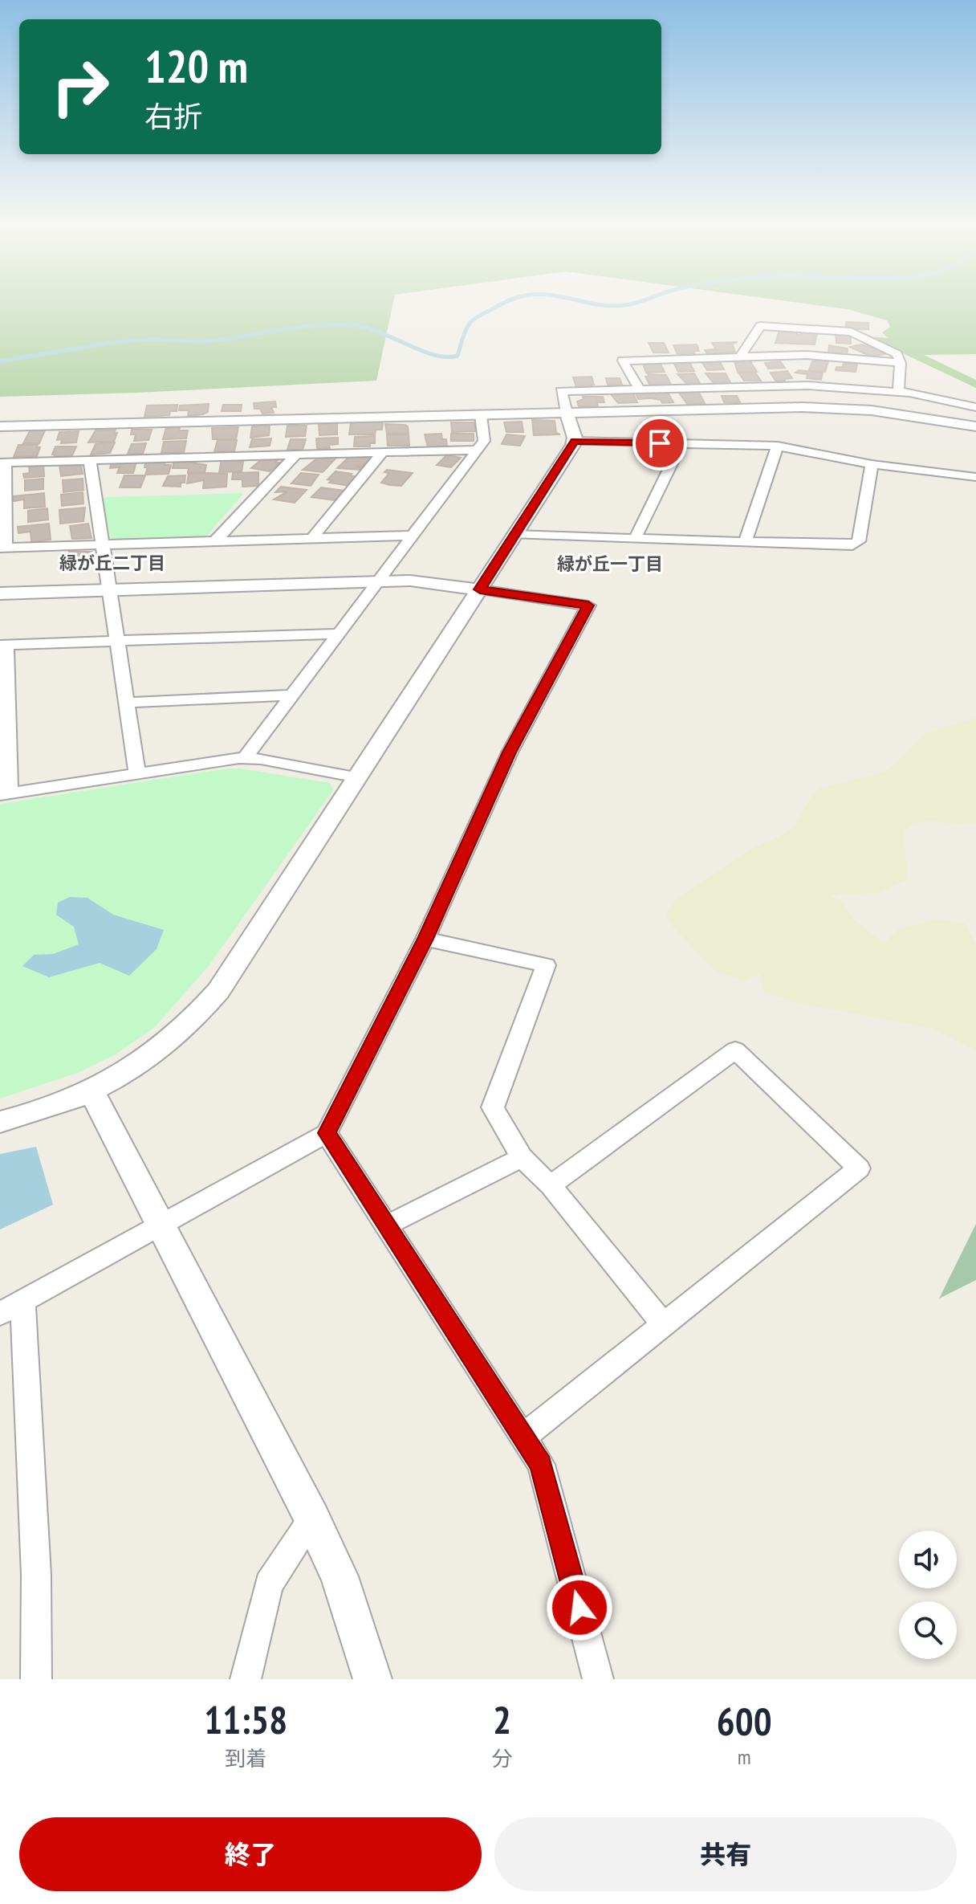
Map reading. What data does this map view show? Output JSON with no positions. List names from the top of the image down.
{
  "districts": ["緑が丘二丁目", "緑が丘一丁目"],
  "page": {
    "turn": ["120 m", "右折"],
    "eta": [
      "11:58",
      "到着",
      "2",
      "分",
      "600",
      "m"
    ],
    "buttons": ["終了", "共有"]
  }
}
